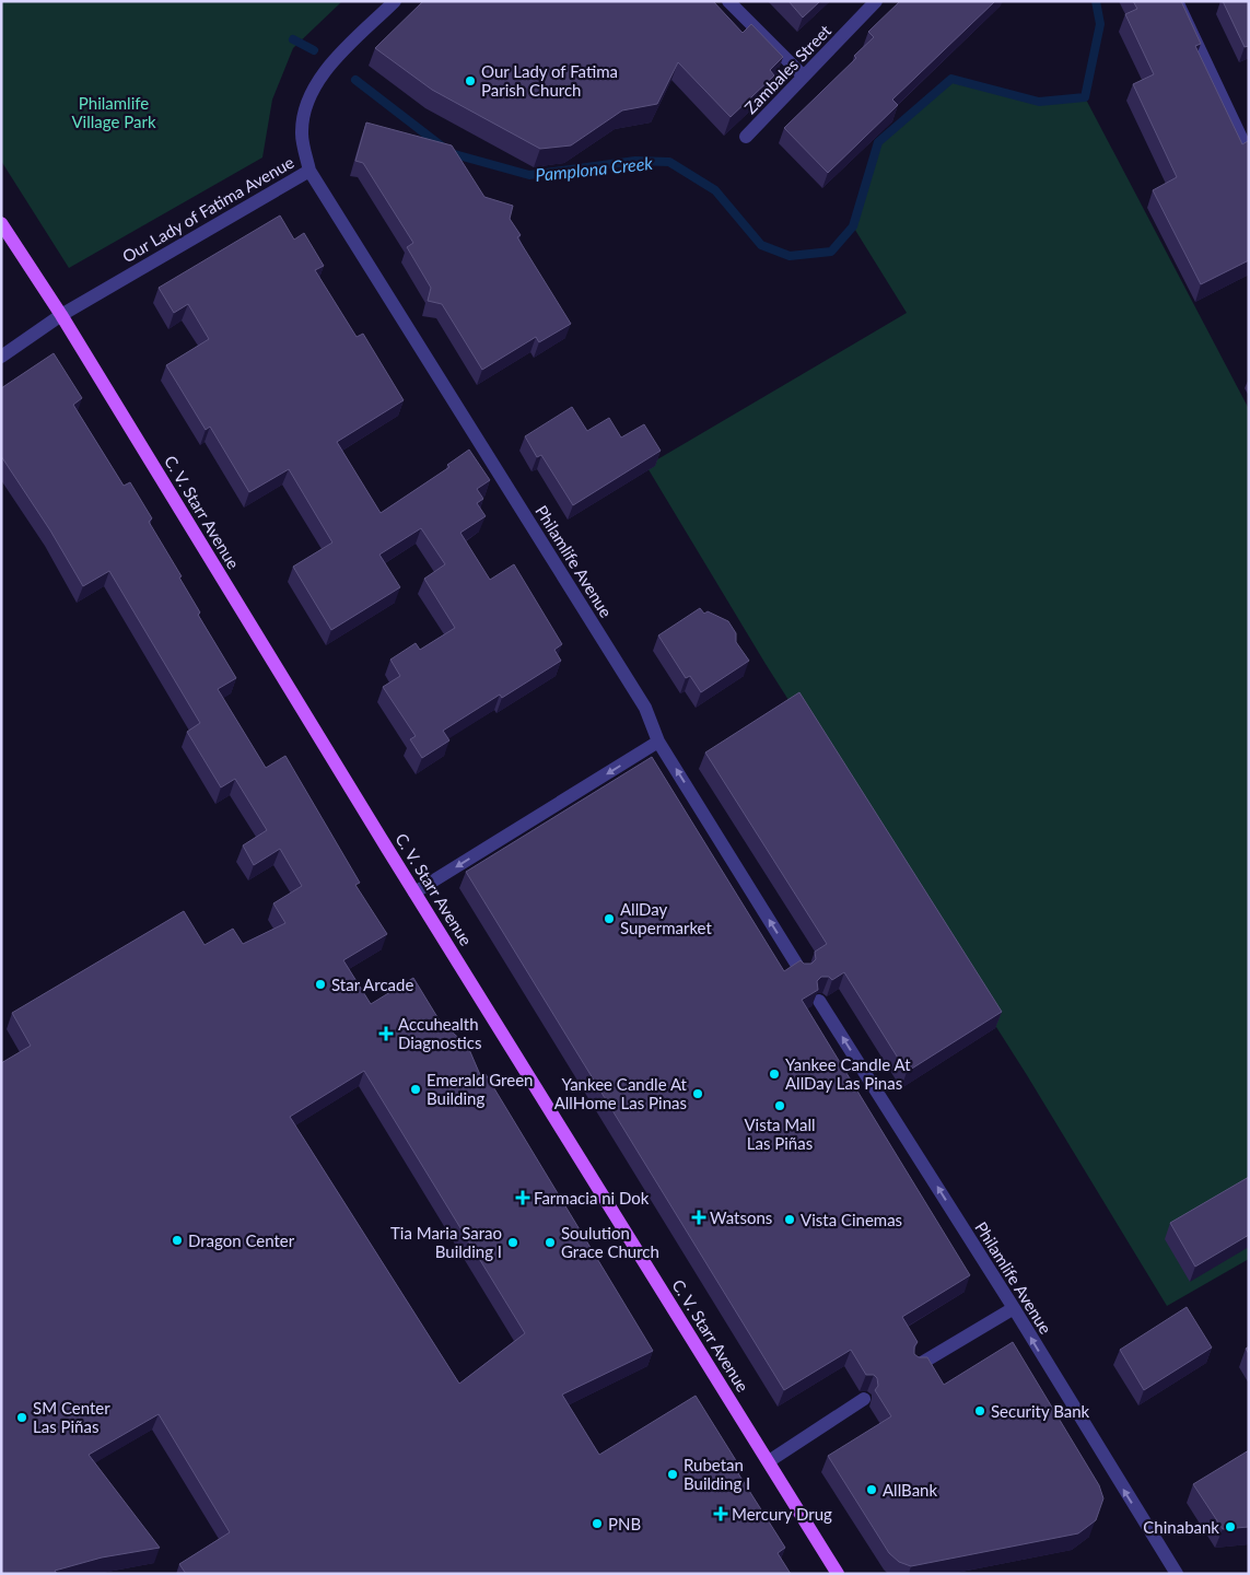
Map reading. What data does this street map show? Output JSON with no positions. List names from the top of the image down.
{
  "streets": {
    "main road": ["C. V. Starr Avenue"],
    "street": ["Zambales Street", "Our Lady of Fatima Avenue", "Philamlife Avenue"]
  },
  "crossings": [
    ["Our Lady of Fatima Avenue", "C. V. Starr Avenue"],
    ["Our Lady of Fatima Avenue", "Philamlife Avenue"]
  ],
  "one_way": ["Philamlife Avenue"],
  "water": ["Pamplona Creek"],
  "parks": ["Philamlife Village Park"],
  "places": {
    "other": [
      "Our Lady of Fatima Parish Church",
      "AllDay Supermarket",
      "Star Arcade",
      "Yankee Candle At AllDay Las Pinas",
      "Emerald Green Building",
      "Yankee Candle At AllHome Las Pinas",
      "Vista Mall Las Piñas",
      "Vista Cinemas",
      "Dragon Center",
      "Tia Maria Sarao Building I",
      "Soulution Grace Church",
      "Security Bank",
      "SM Center Las Piñas",
      "Rubetan Building I",
      "AllBank",
      "PNB",
      "Chinabank"
    ],
    "health": [
      "Accuhealth Diagnostics",
      "Farmacia ni Dok",
      "Watsons",
      "Mercury Drug"
    ]
  }
}
